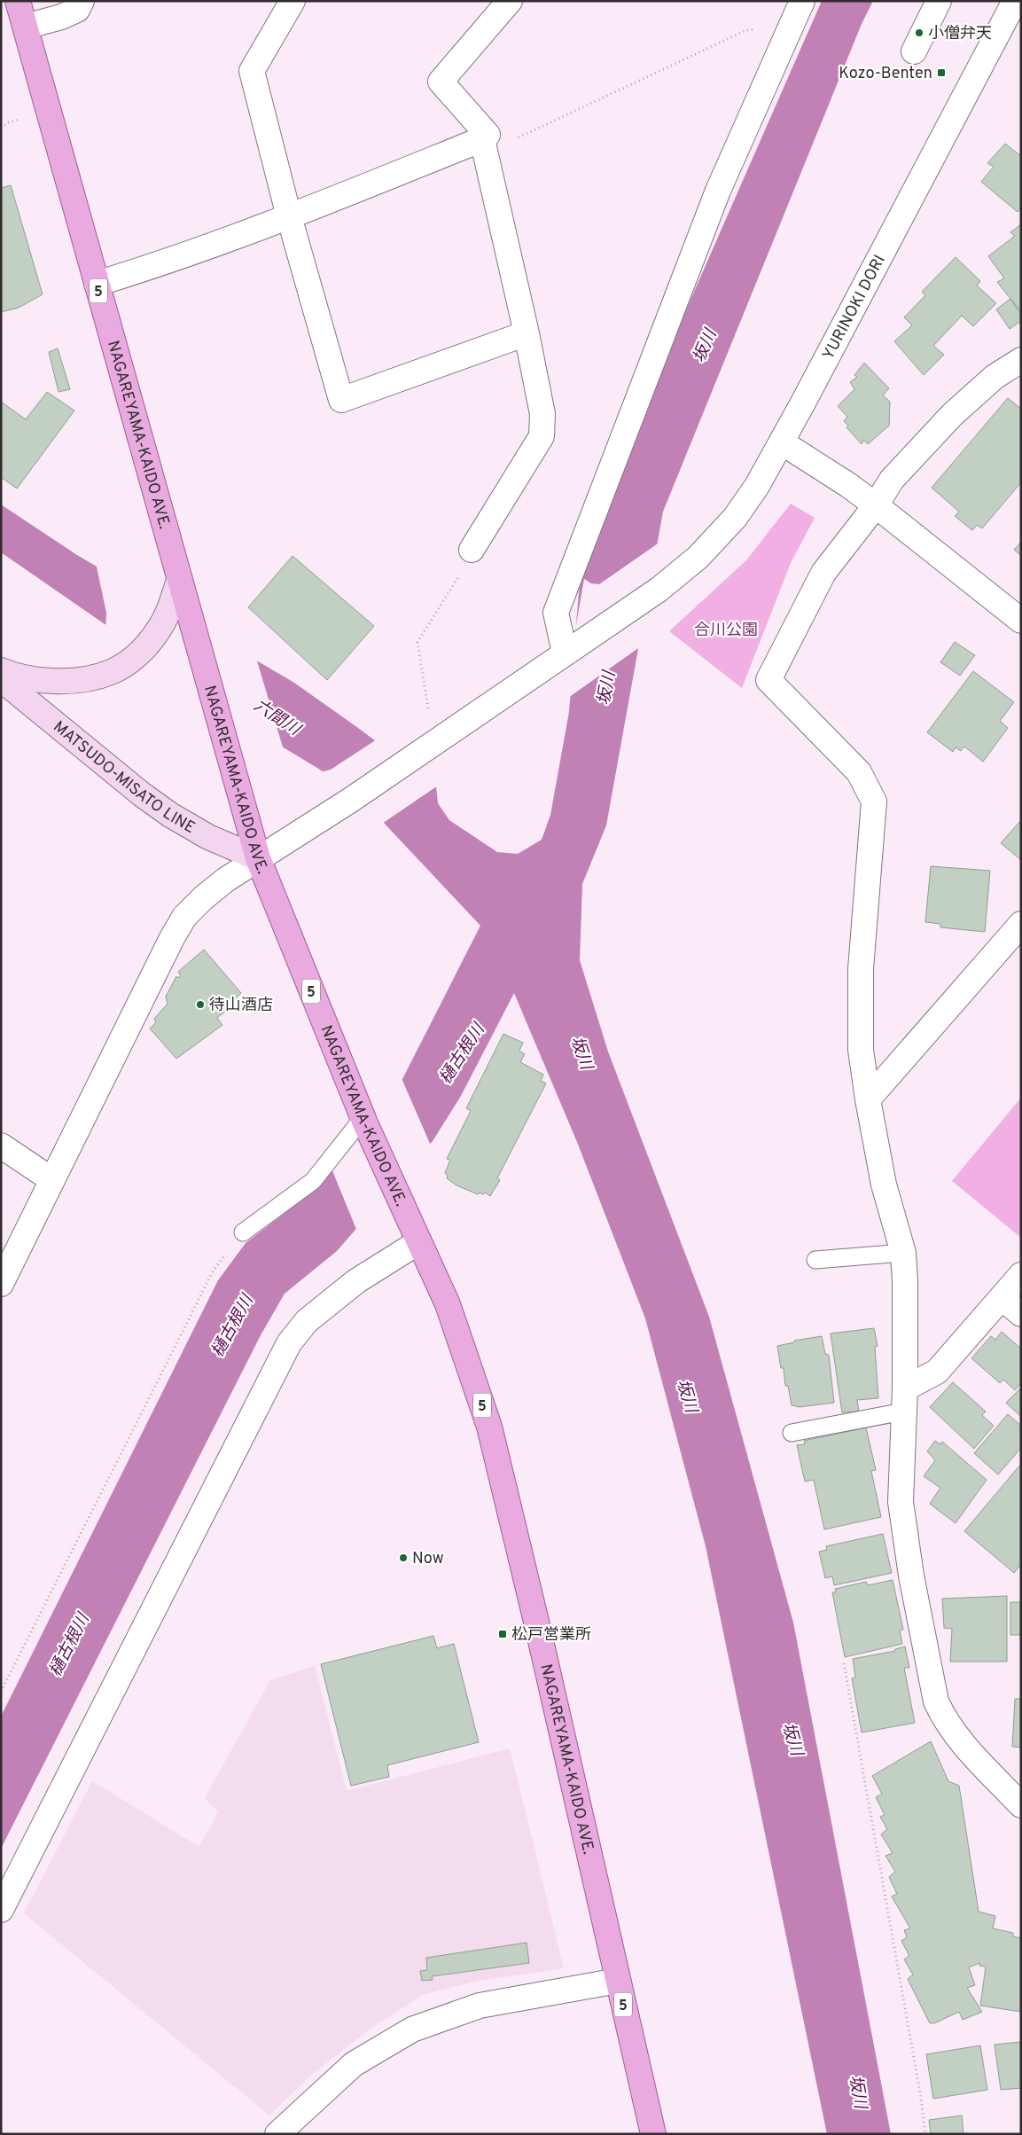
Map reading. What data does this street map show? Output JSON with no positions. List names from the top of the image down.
{
  "streets": {
    "main road": ["5", "NAGAREYAMA-KAIDO AVE.", "MATSUDO-MISATO LINE"],
    "street": ["YURINOKI DORI"]
  },
  "crossings": [
    ["YURINOKI DORI", "NAGAREYAMA-KAIDO AVE."],
    ["YURINOKI DORI", "MATSUDO-MISATO LINE"],
    ["NAGAREYAMA-KAIDO AVE.", "MATSUDO-MISATO LINE"]
  ],
  "water": ["坂川", "六間川", "樋古根川"],
  "parks": ["合川公園"],
  "places": {
    "other": ["小僧弁天", "待山酒店", "Now"],
    "transit": ["Kozo-Benten", "松戸営業所"]
  }
}
